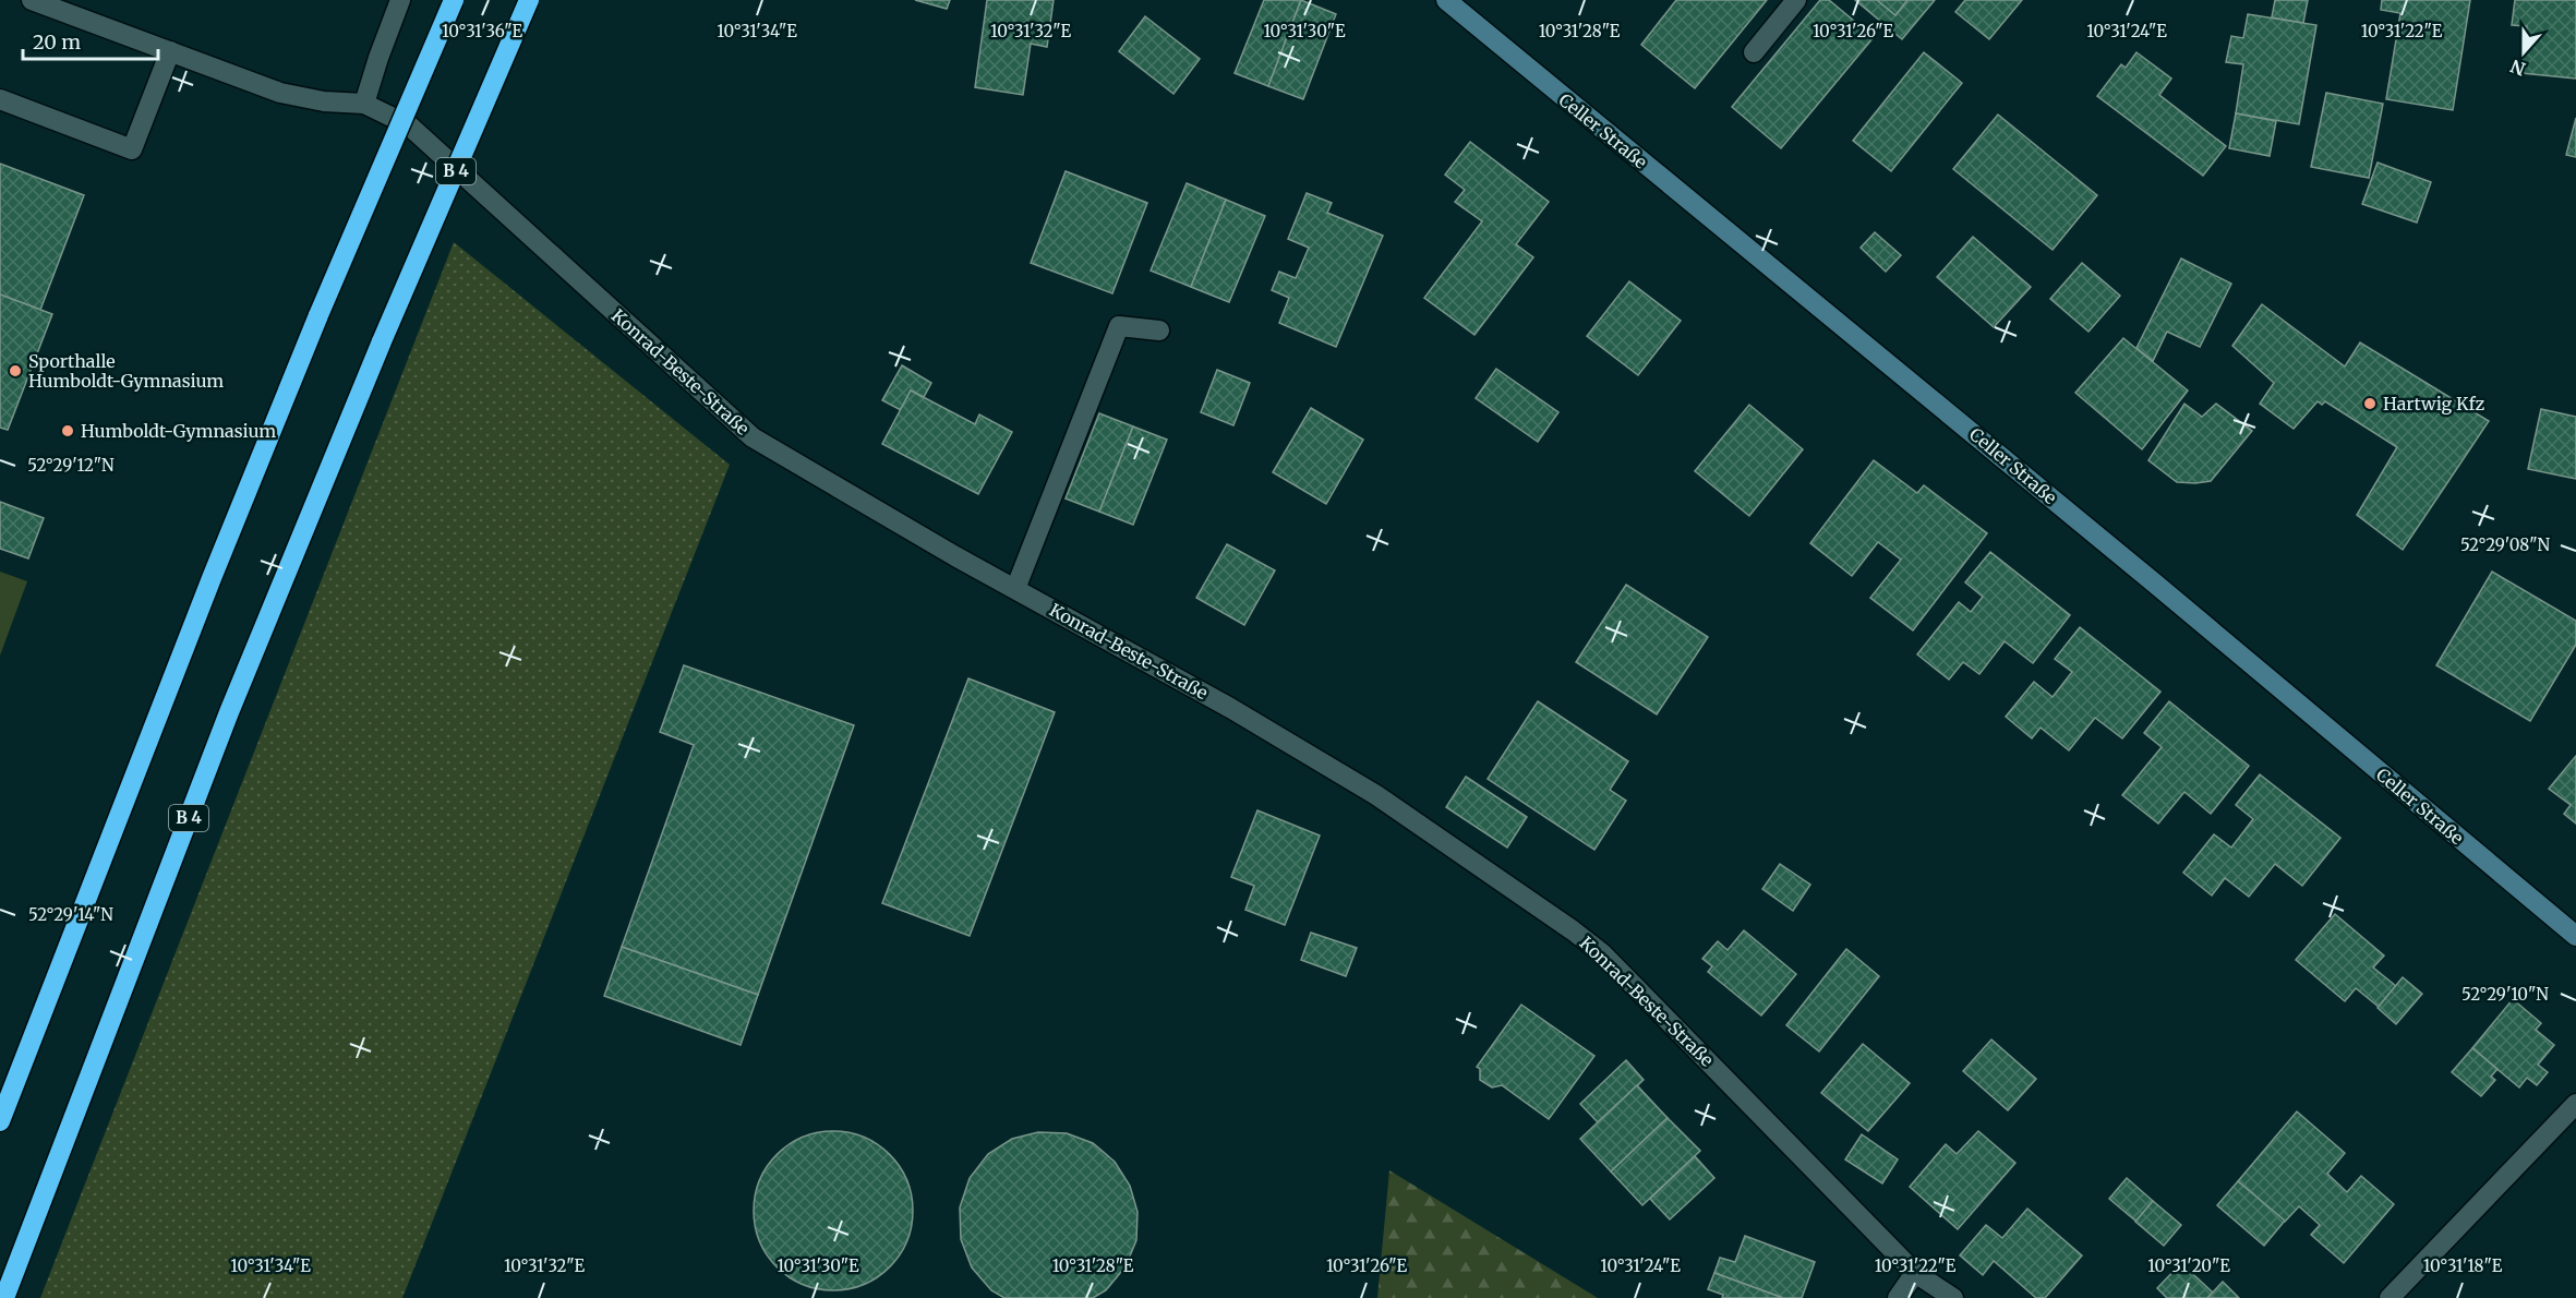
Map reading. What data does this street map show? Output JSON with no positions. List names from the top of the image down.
{
  "streets": {
    "highway": ["B 4"],
    "street": ["Celler Straße", "Konrad-Beste-Straße"]
  },
  "places": ["Sporthalle Humboldt-Gymnasium", "Hartwig Kfz", "Humboldt-Gymnasium"],
  "scale_bar": "20 m",
  "north": "bottom",
  "coordinates": [
    "10°31'34\"E",
    "10°31'30\"E",
    "10°31'26\"E",
    "10°31'24\"E",
    "10°31'22\"E",
    "10°31'36\"E",
    "10°31'32\"E",
    "10°31'28\"E",
    "52°29'12\"N",
    "52°29'08\"N",
    "52°29'14\"N",
    "52°29'10\"N",
    "10°31'20\"E",
    "10°31'18\"E"
  ]
}
